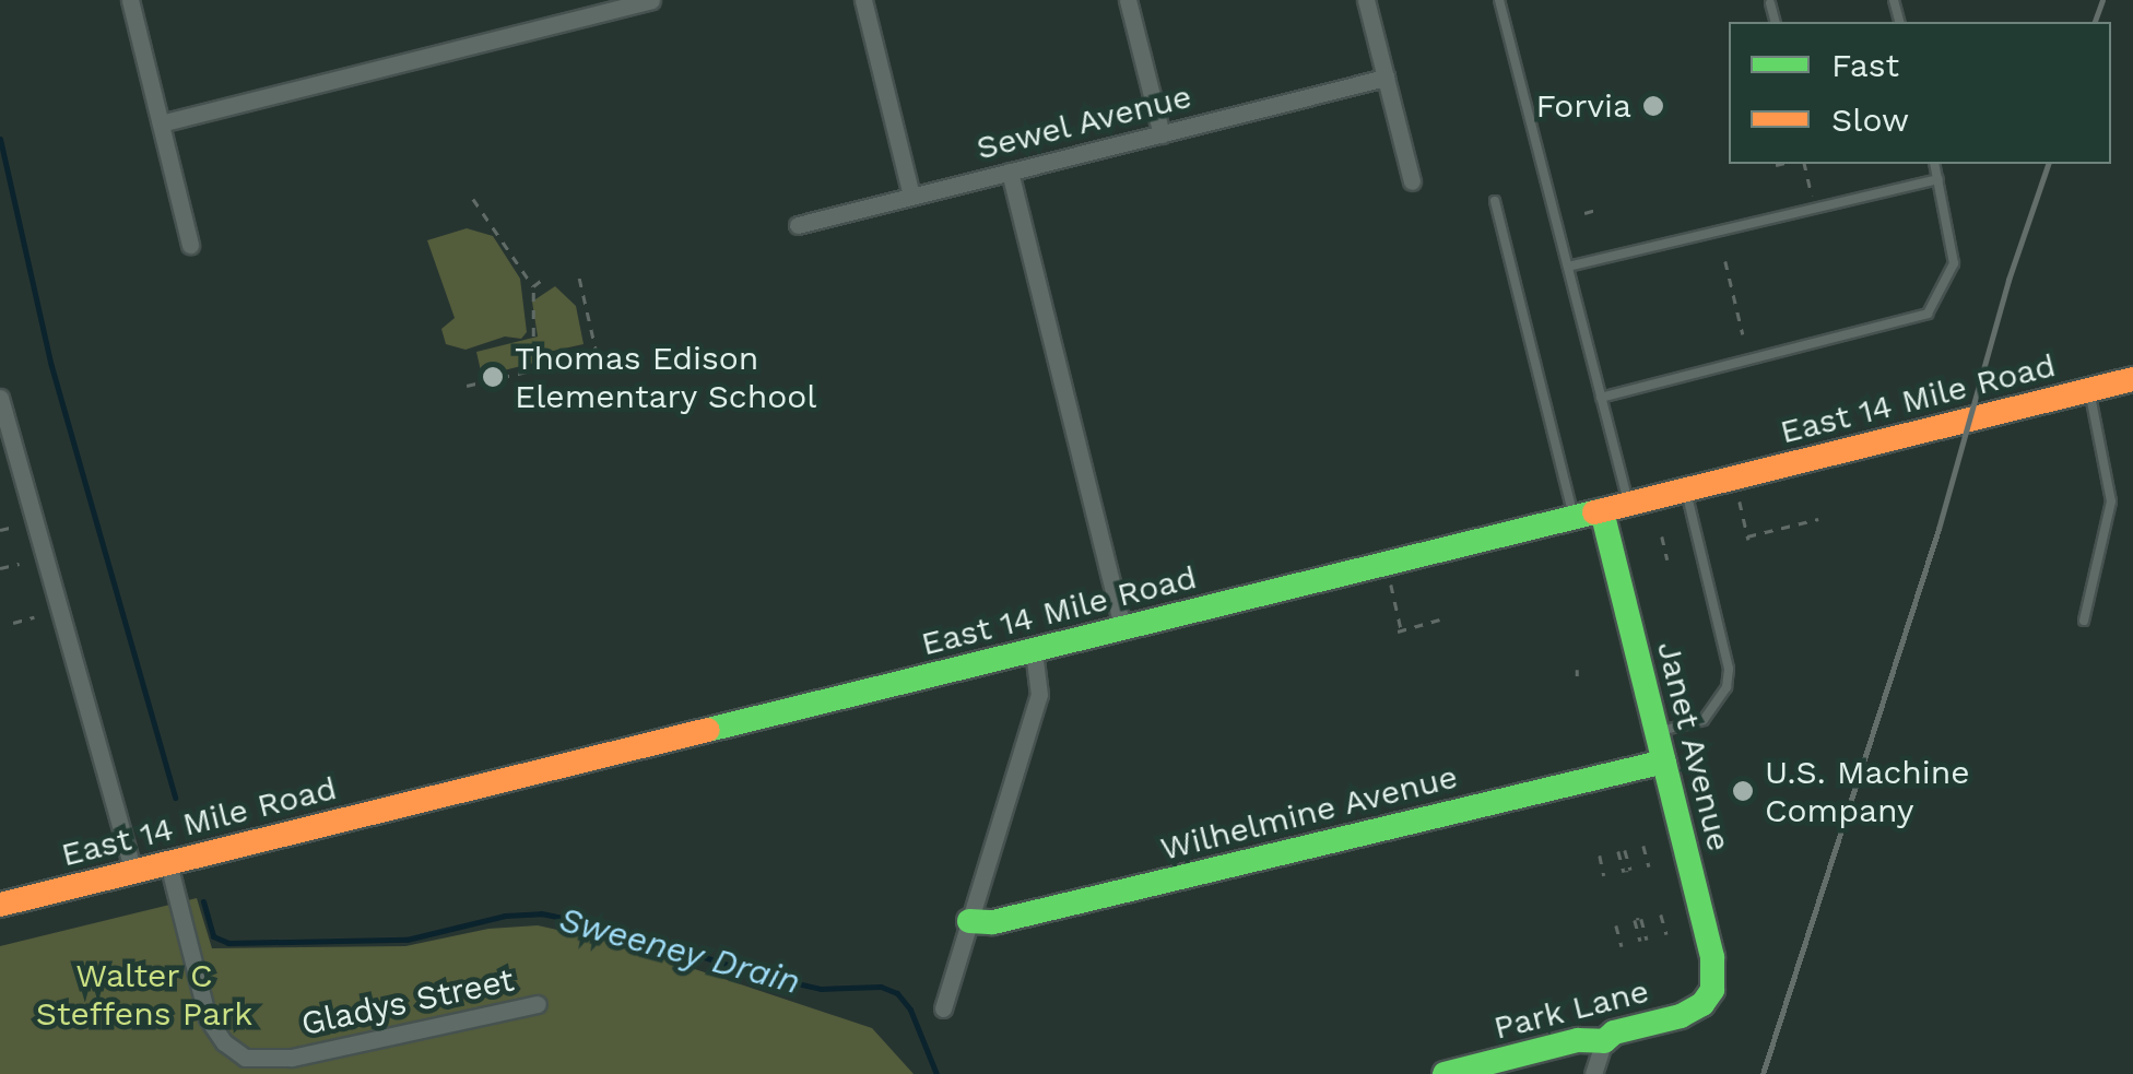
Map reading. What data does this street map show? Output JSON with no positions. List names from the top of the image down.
{
  "streets": {
    "main road": [
      "East 14 Mile Road",
      "Janet Avenue",
      "Wilhelmine Avenue",
      "Park Lane"
    ],
    "street": ["Sewel Avenue", "Gladys Street"]
  },
  "crossings": [
    ["East 14 Mile Road", "Janet Avenue"],
    ["East 14 Mile Road", "Gladys Street"],
    ["Janet Avenue", "Wilhelmine Avenue"],
    ["Janet Avenue", "Park Lane"]
  ],
  "water": ["Sweeney Drain"],
  "parks": ["Walter C Steffens Park"],
  "places": ["Forvia", "Thomas Edison Elementary School", "U.S. Machine Company"],
  "legend": ["Fast", "Slow"]
}
